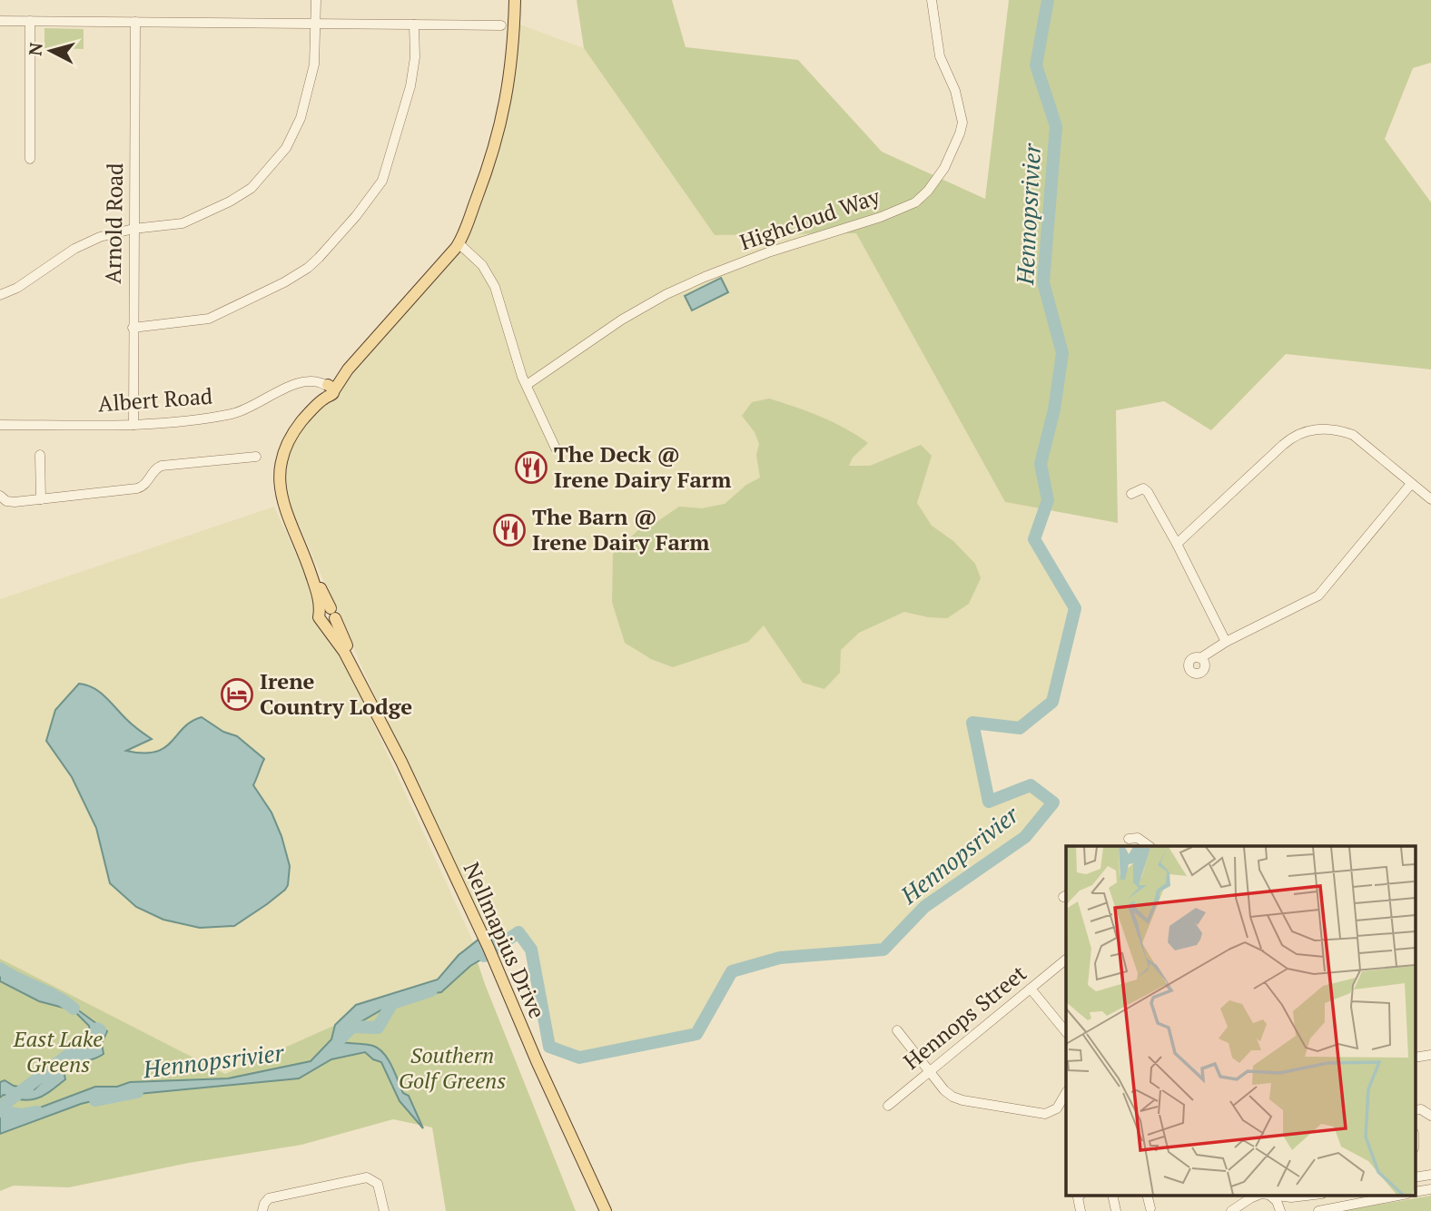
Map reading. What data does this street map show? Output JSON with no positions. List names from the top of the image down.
{
  "streets": {
    "main road": ["Nellmapius Drive"],
    "street": [
      "Highcloud Way",
      "Arnold Road",
      "Albert Road",
      "Hennops Street"
    ]
  },
  "crossings": [
    ["Arnold Road", "Albert Road"],
    ["Albert Road", "Nellmapius Drive"]
  ],
  "water": ["Hennopsrivier"],
  "parks": ["East Lake Greens", "Southern Golf Greens"],
  "places": {
    "restaurant": ["The Deck @ Irene Dairy Farm", "The Barn @ Irene Dairy Farm"],
    "hotel": ["Irene Country Lodge"]
  },
  "north": "left"
}
